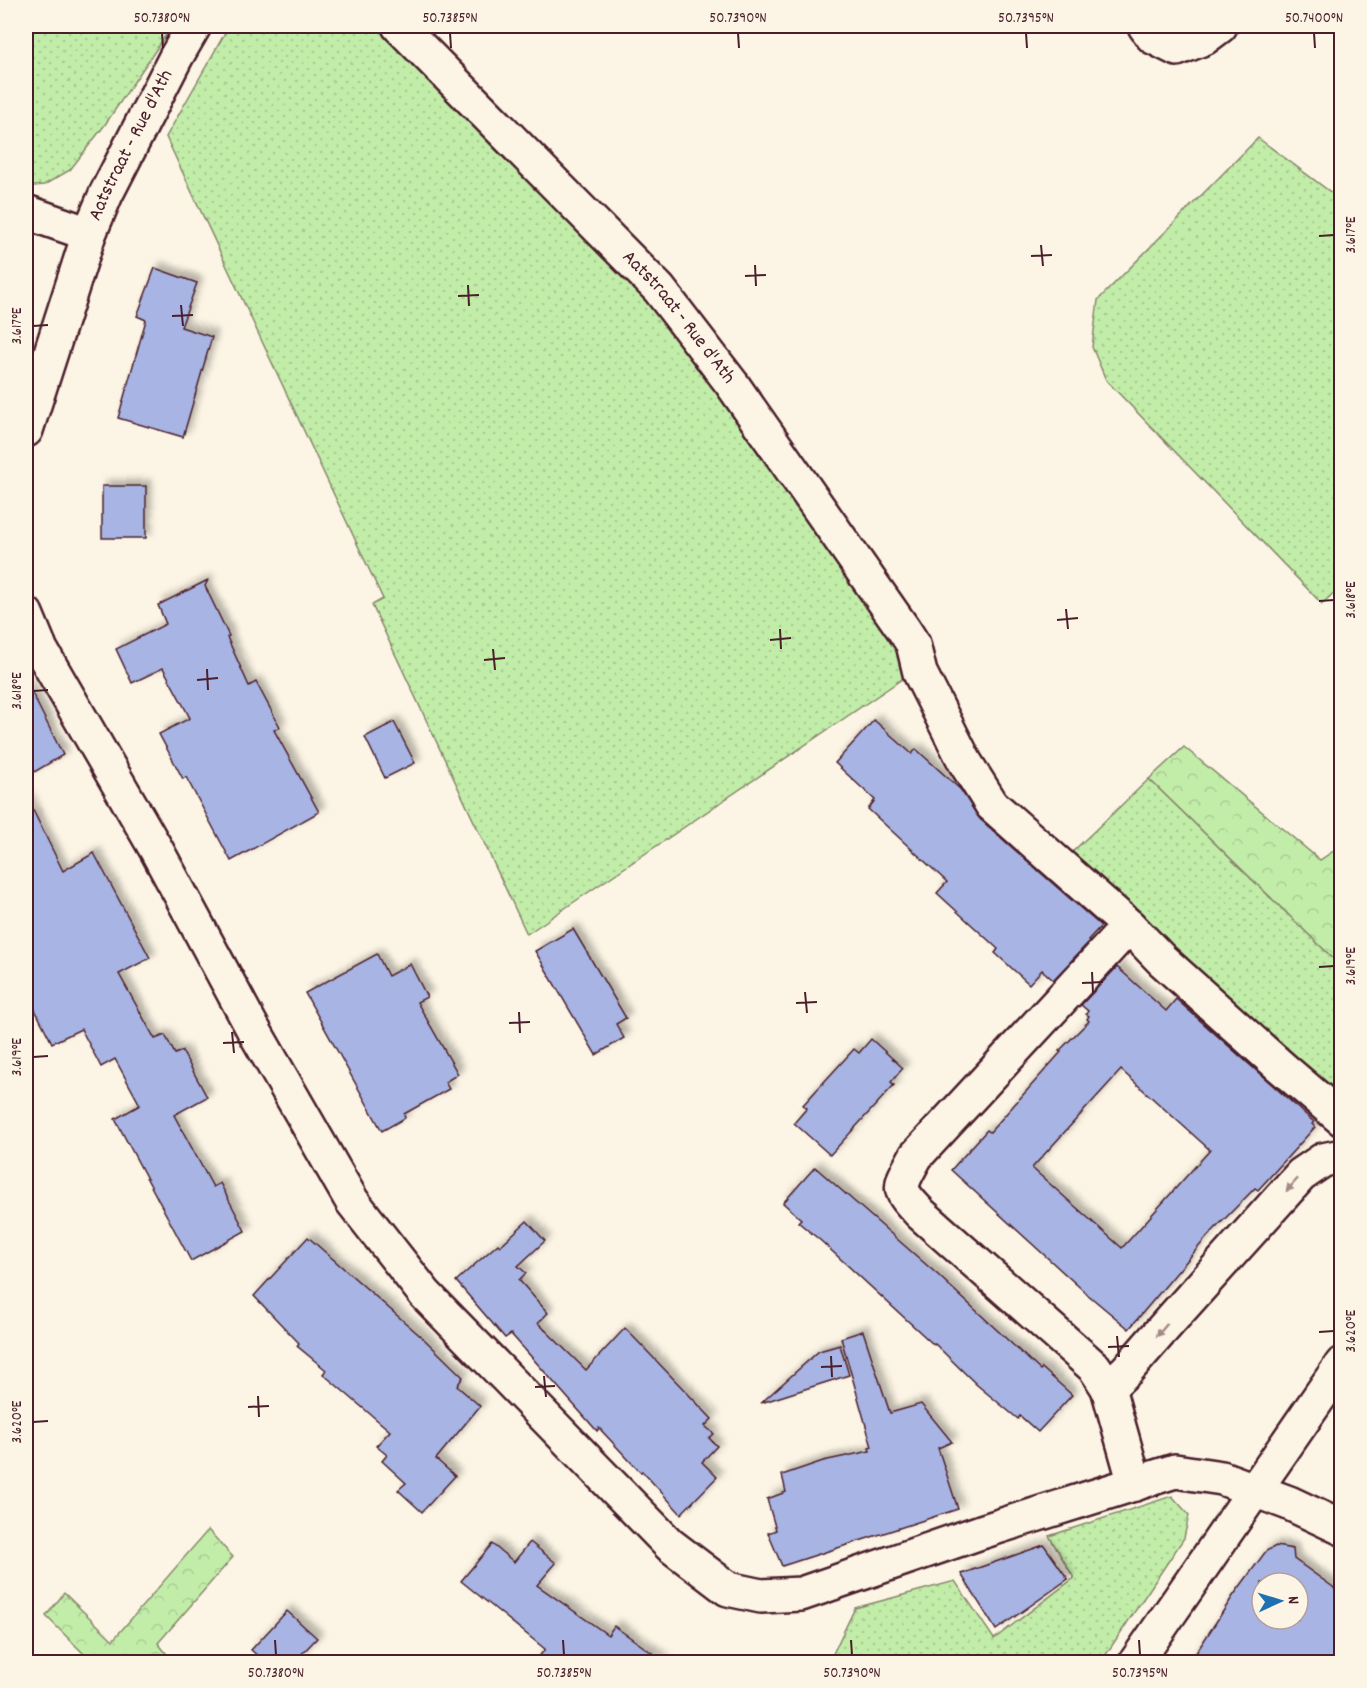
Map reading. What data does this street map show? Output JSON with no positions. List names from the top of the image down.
{
  "streets": {
    "street": ["Aatstraat - Rue d'Ath"]
  },
  "north": "right",
  "coordinates": [
    "50.7380°N",
    "50.7385°N",
    "50.7390°N",
    "50.7395°N",
    "50.7400°N",
    "3.617°E",
    "3.618°E",
    "3.619°E",
    "3.620°E"
  ]
}
